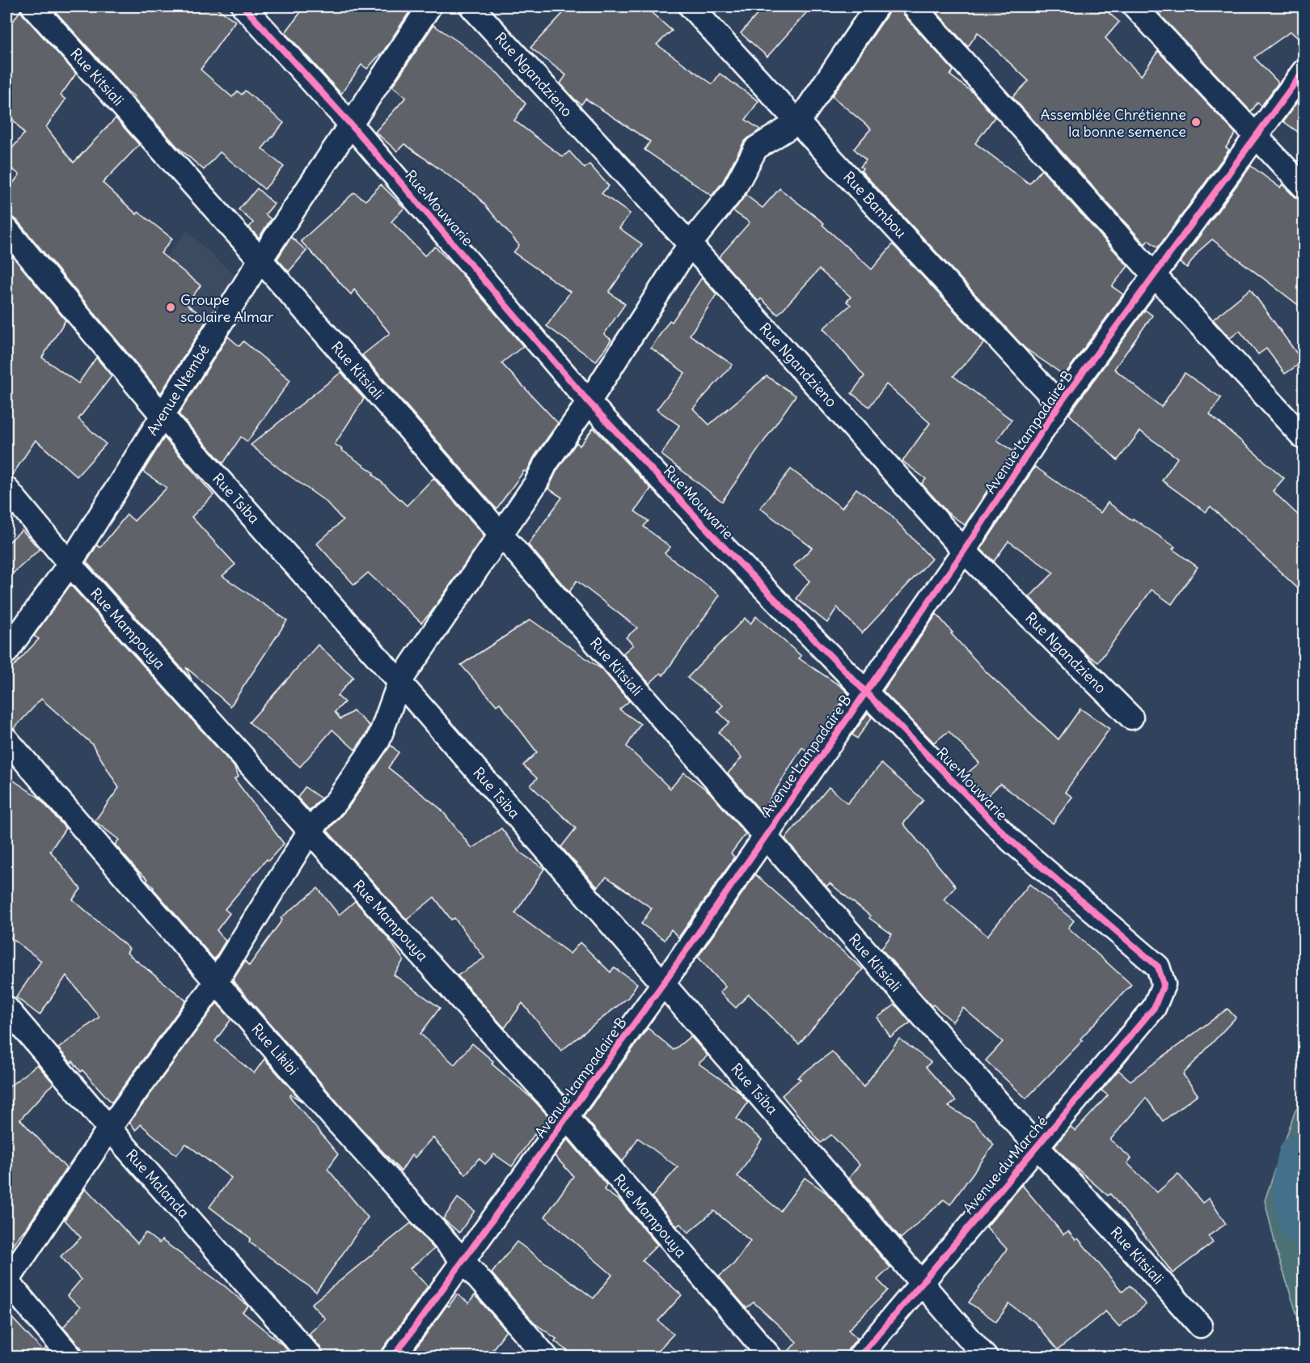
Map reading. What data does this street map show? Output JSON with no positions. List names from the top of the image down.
{
  "streets": {
    "street": [
      "Rue Ngandzieno",
      "Rue Kitsiali",
      "Rue Bambou",
      "Rue Mouwarie",
      "Avenue Ntembé",
      "Avenue Lampadaire B",
      "Rue Tsiba",
      "Rue Mampouya",
      "Rue Likibi",
      "Avenue du Marché",
      "Rue Malanda"
    ]
  },
  "crossings": [
    ["Rue Ngandzieno", "Avenue Lampadaire B"],
    ["Rue Kitsiali", "Avenue Ntembé"],
    ["Rue Kitsiali", "Avenue Lampadaire B"],
    ["Rue Kitsiali", "Avenue du Marché"],
    ["Rue Bambou", "Avenue Lampadaire B"],
    ["Rue Mouwarie", "Avenue Ntembé"],
    ["Rue Mouwarie", "Avenue Lampadaire B"],
    ["Rue Mouwarie", "Avenue du Marché"],
    ["Avenue Ntembé", "Rue Tsiba"],
    ["Avenue Ntembé", "Rue Mampouya"],
    ["Avenue Lampadaire B", "Rue Tsiba"],
    ["Avenue Lampadaire B", "Rue Mampouya"],
    ["Avenue Lampadaire B", "Rue Likibi"],
    ["Rue Tsiba", "Avenue du Marché"]
  ],
  "places": ["Assemblée Chrétienne la bonne semence", "Groupe scolaire Almar"]
}
